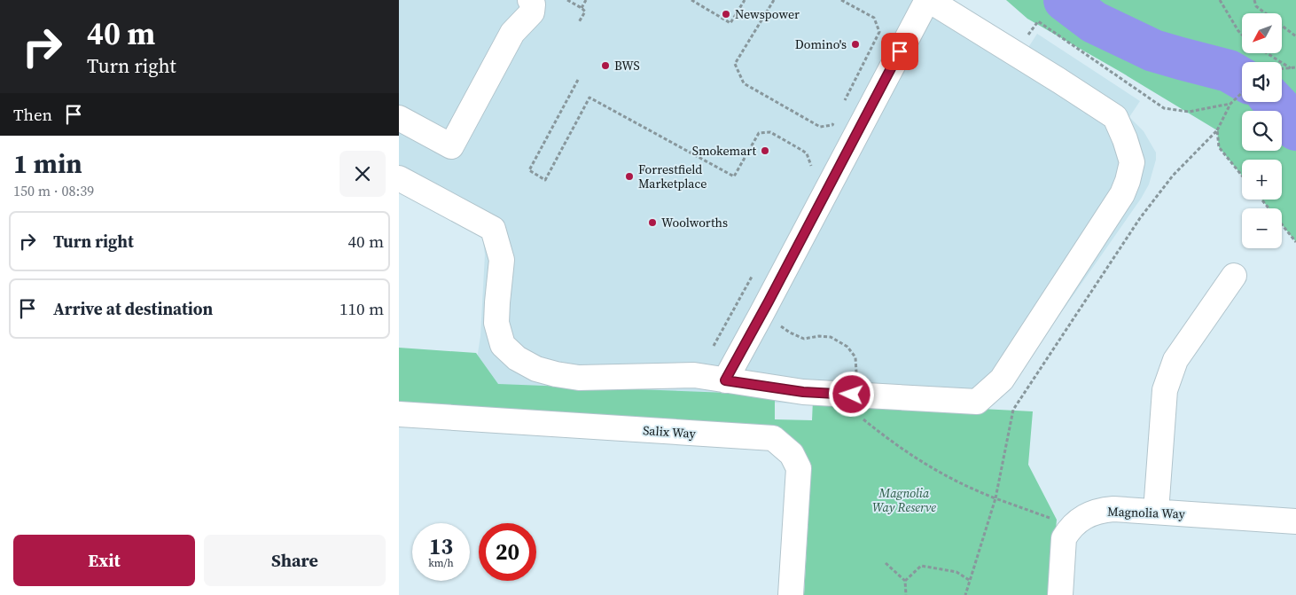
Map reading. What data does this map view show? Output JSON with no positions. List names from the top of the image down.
{
  "streets": {
    "street": ["Salix Way", "Magnolia Way"]
  },
  "parks": ["Magnolia Way Reserve"],
  "places": [
    "Newspower",
    "Domino's",
    "BWS",
    "Smokemart",
    "Forrestfield Marketplace",
    "Woolworths"
  ],
  "north": "bottom left",
  "page": {
    "turn": ["40 m", "Turn right"],
    "map_buttons": ["+", "−"],
    "then": "Then",
    "heading": ["1 min", "150 m · 08:39"],
    "list": [
      {
        "name": "Turn right",
        "value": "40 m"
      },
      {
        "name": "Arrive at destination",
        "value": "110 m"
      }
    ],
    "speed": "13 km/h",
    "limit": "20",
    "buttons": ["Exit", "Share"]
  }
}
